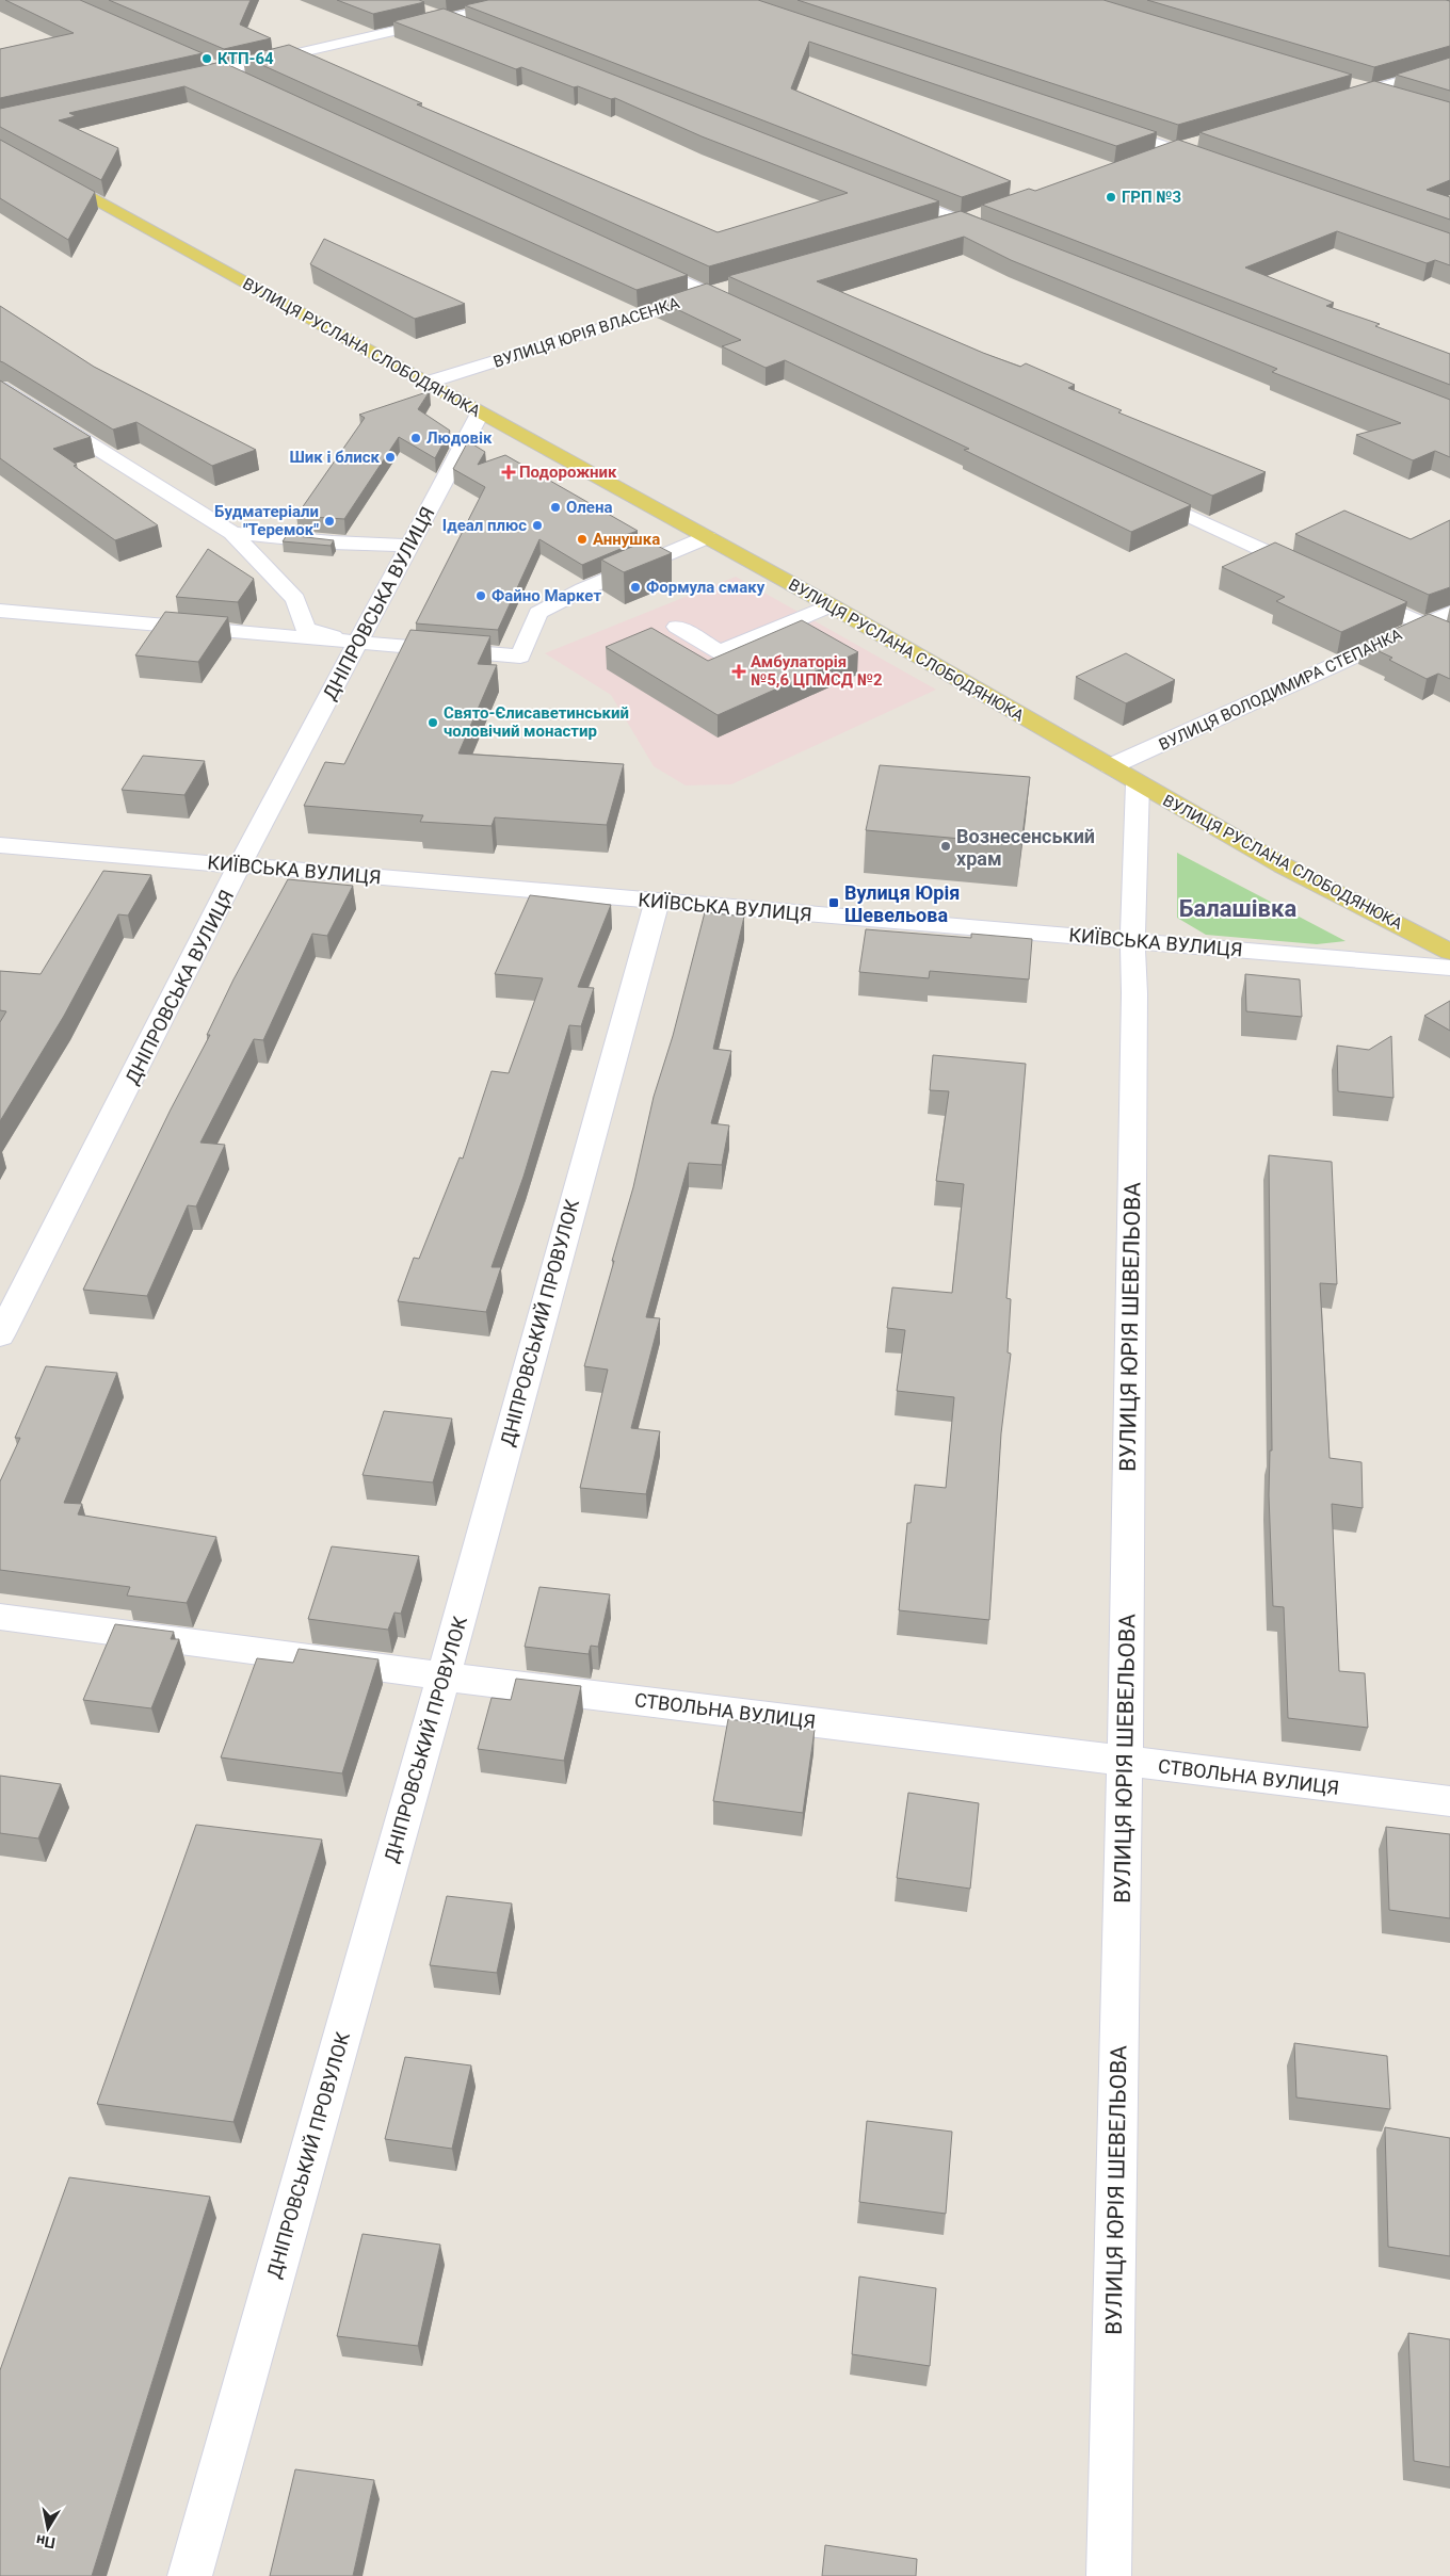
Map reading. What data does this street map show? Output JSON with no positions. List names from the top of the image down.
{
  "streets": {
    "main road": ["ВУЛИЦЯ РУСЛАНА СЛОБОДЯНЮКА"],
    "street": [
      "ВУЛИЦЯ ЮРІЯ ВЛАСЕНКА",
      "ДНІПРОВСЬКА ВУЛИЦЯ",
      "ВУЛИЦЯ ВОЛОДИМИРА СТЕПАНКА",
      "КИЇВСЬКА ВУЛИЦЯ",
      "ДНІПРОВСЬКИЙ ПРОВУЛОК",
      "ВУЛИЦЯ ЮРІЯ ШЕВЕЛЬОВА",
      "СТВОЛЬНА ВУЛИЦЯ"
    ]
  },
  "crossings": [
    ["ВУЛИЦЯ ЮРІЯ ВЛАСЕНКА", "ВУЛИЦЯ РУСЛАНА СЛОБОДЯНЮКА"],
    ["ВУЛИЦЯ РУСЛАНА СЛОБОДЯНЮКА", "ДНІПРОВСЬКА ВУЛИЦЯ"],
    ["ВУЛИЦЯ РУСЛАНА СЛОБОДЯНЮКА", "ВУЛИЦЯ ВОЛОДИМИРА СТЕПАНКА"],
    ["ВУЛИЦЯ РУСЛАНА СЛОБОДЯНЮКА", "ВУЛИЦЯ ЮРІЯ ШЕВЕЛЬОВА"],
    ["ДНІПРОВСЬКА ВУЛИЦЯ", "КИЇВСЬКА ВУЛИЦЯ"],
    ["КИЇВСЬКА ВУЛИЦЯ", "ДНІПРОВСЬКИЙ ПРОВУЛОК"],
    ["КИЇВСЬКА ВУЛИЦЯ", "ВУЛИЦЯ ЮРІЯ ШЕВЕЛЬОВА"],
    ["ДНІПРОВСЬКИЙ ПРОВУЛОК", "СТВОЛЬНА ВУЛИЦЯ"],
    ["ВУЛИЦЯ ЮРІЯ ШЕВЕЛЬОВА", "СТВОЛЬНА ВУЛИЦЯ"]
  ],
  "districts": ["Балашівка"],
  "places": {
    "other": [
      "КТП-64",
      "ГРП №3",
      "Людовік",
      "Шик і блиск",
      "Олена",
      "Будматеріали \"Теремок\"",
      "Ідеал плюс",
      "Аннушка",
      "Формула смаку",
      "Файно Маркет",
      "Свято-Єлисаветинський чоловічий монастир",
      "Вознесенський храм"
    ],
    "health": ["Подорожник", "Амбулаторія №5,6 ЦПМСД №2"],
    "transit": ["Вулиця Юрія Шевельова"]
  },
  "north": "bottom"
}
